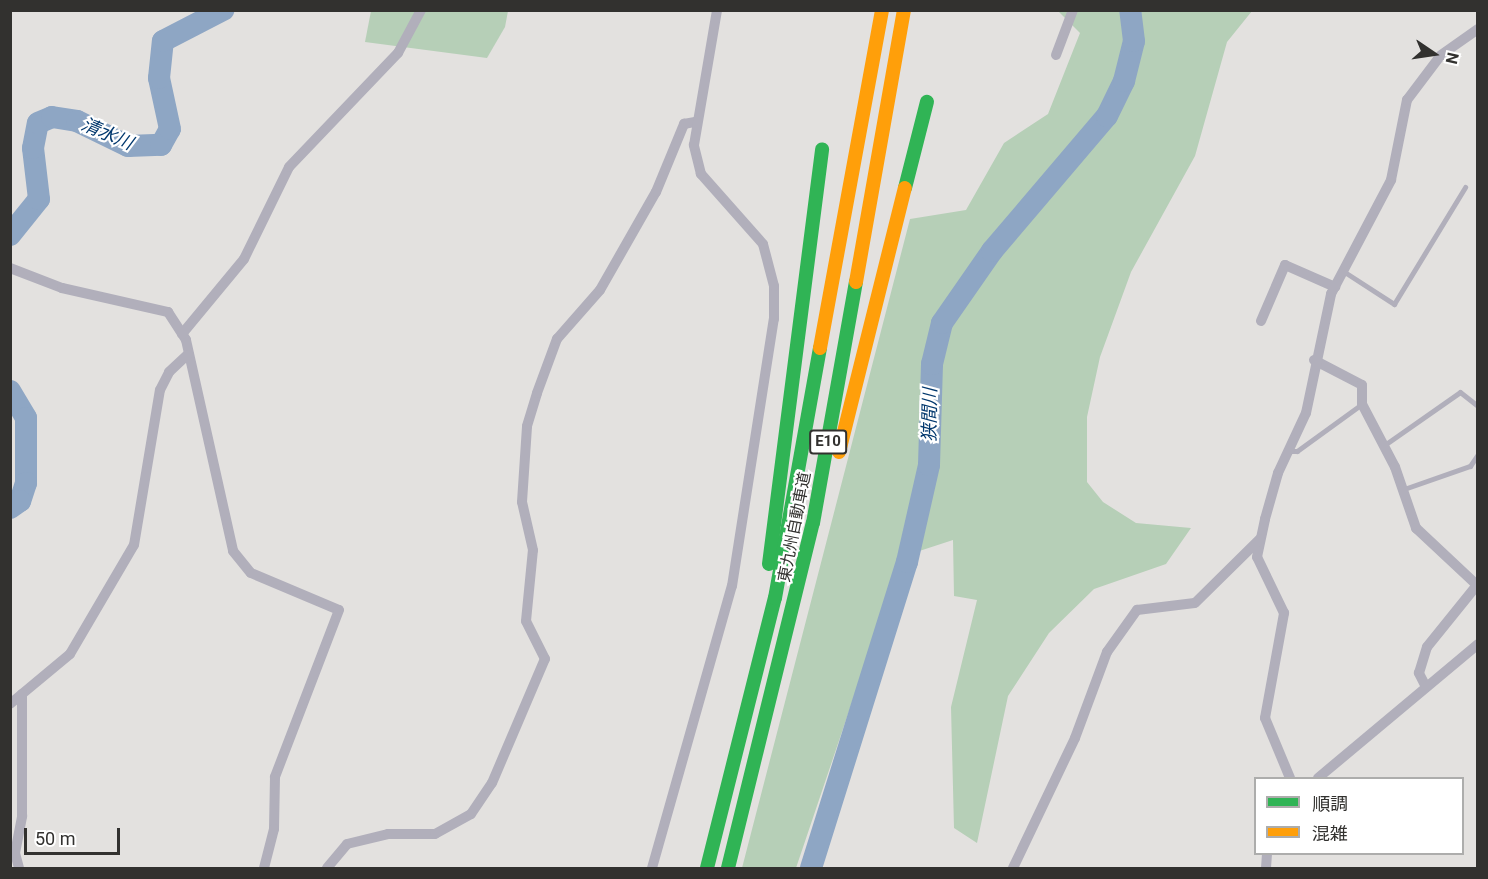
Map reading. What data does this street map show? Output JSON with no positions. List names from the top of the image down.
{
  "streets": {
    "highway": ["E10", "東九州自動車道"]
  },
  "water": ["清水川", "狭間川"],
  "legend": ["順調", "混雑"],
  "scale_bar": "50 m",
  "north": "right"
}
